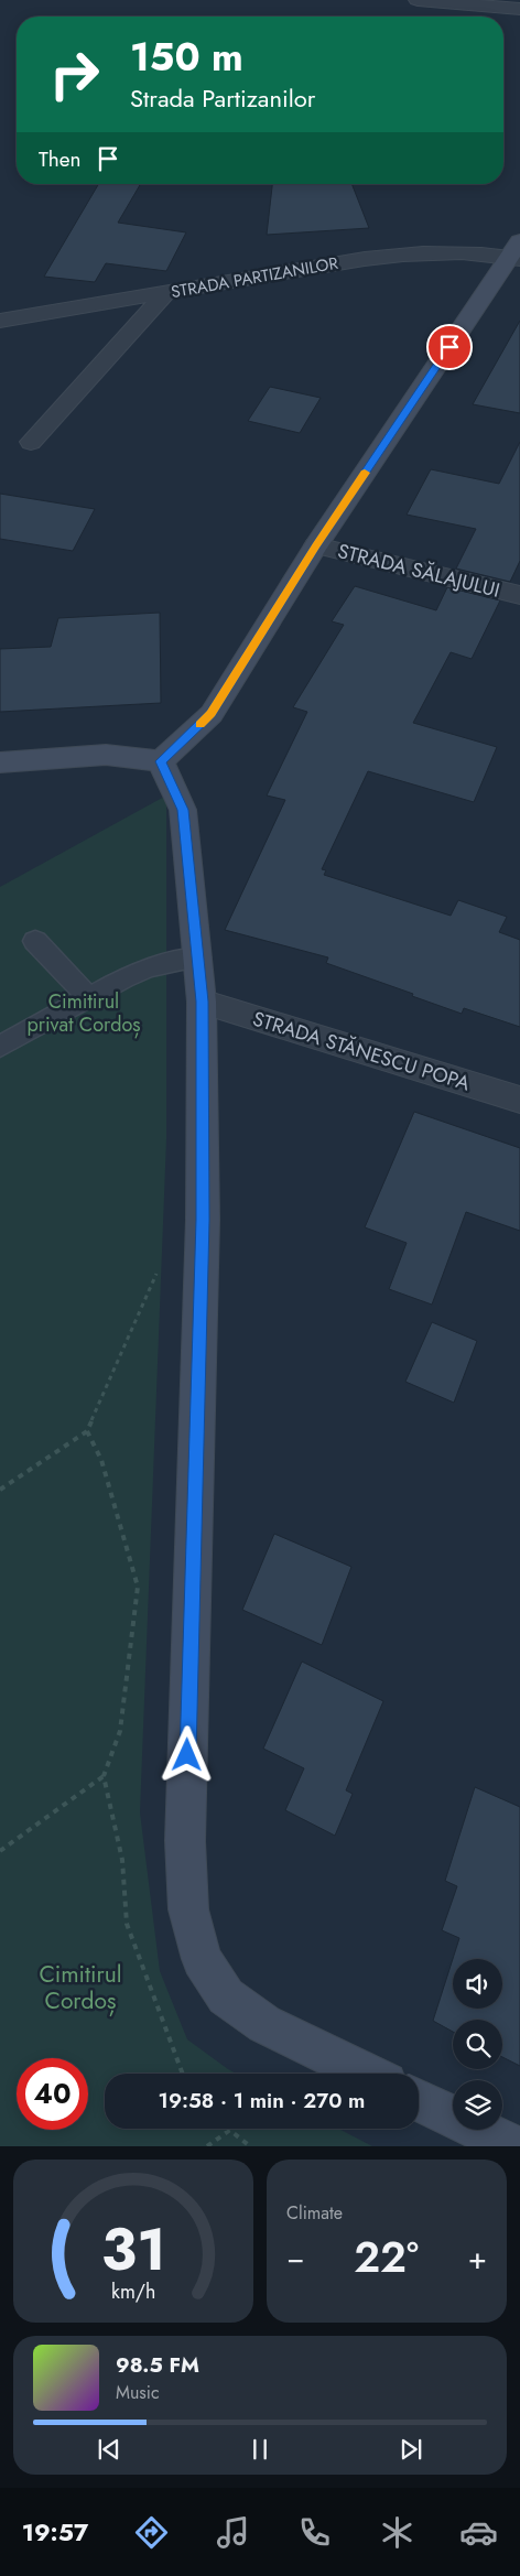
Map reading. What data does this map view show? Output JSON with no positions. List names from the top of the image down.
{
  "streets": {
    "street": ["STRADA PARTIZANILOR", "STRADA SĂLAJULUI", "STRADA STĂNESCU POPA"]
  },
  "crossings": [
    ["STRADA PARTIZANILOR", "STRADA SĂLAJULUI"]
  ],
  "parks": ["Cimitirul privat Cordoș", "Cimitirul Cordoș"],
  "page": {
    "turn": ["150 m", "Strada Partizanilor"],
    "then": "Then",
    "limit": "40",
    "trip": "19:58 · 1 min · 270 m",
    "tile": "Climate",
    "heat": ["−", "22°", "+"],
    "song": ["98.5 FM", "Music"],
    "tabs": "19:57",
    "gauge": ["31", "km/h"]
  }
}
